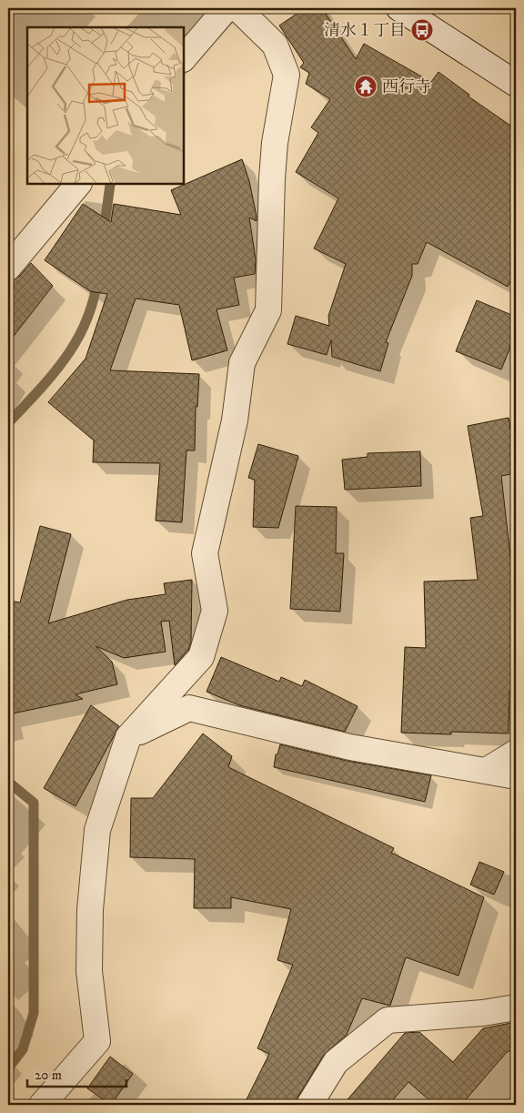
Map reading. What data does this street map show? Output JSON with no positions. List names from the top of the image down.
{
  "places": {
    "bus stop": ["清水１丁目"],
    "temple": ["西行寺"]
  },
  "scale_bar": "20 m"
}
